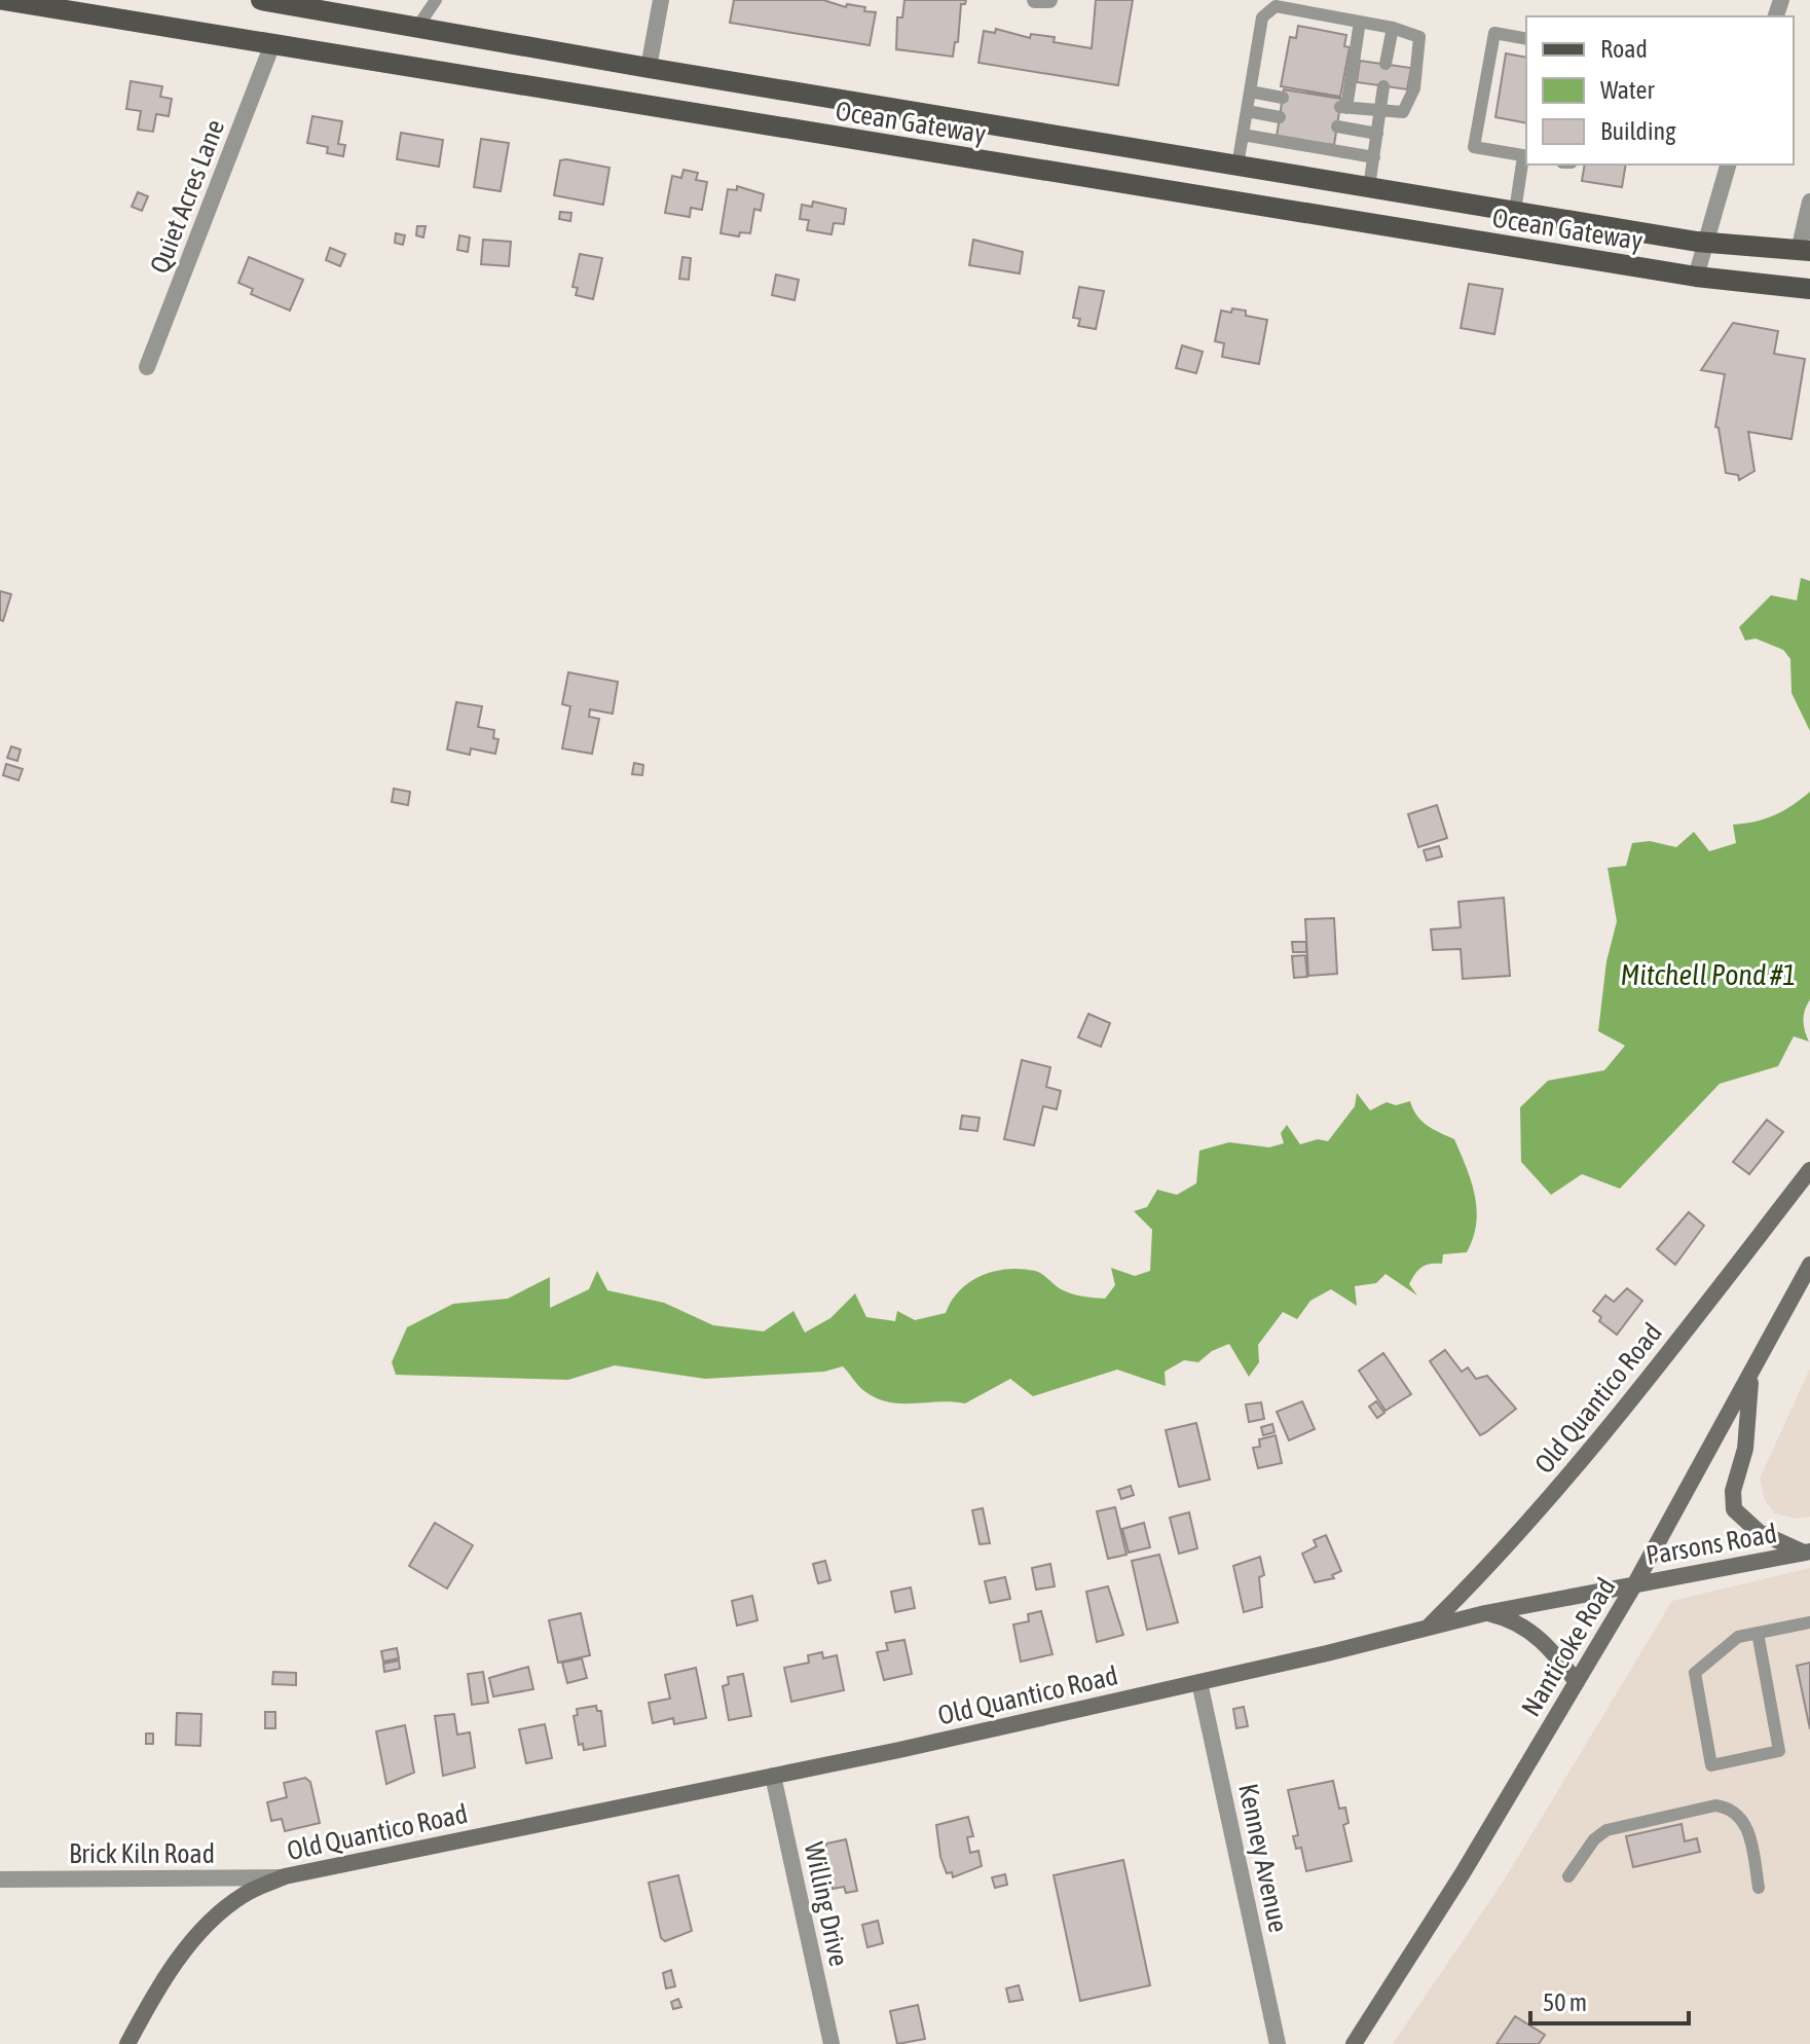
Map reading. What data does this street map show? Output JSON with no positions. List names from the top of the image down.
{
  "streets": {
    "main road": ["Ocean Gateway"],
    "street": [
      "Quiet Acres Lane",
      "Old Quantico Road",
      "Parsons Road",
      "Nanticoke Road",
      "Brick Kiln Road",
      "Kenney Avenue",
      "Willing Drive"
    ]
  },
  "crossings": [
    ["Ocean Gateway", "Quiet Acres Lane"],
    ["Old Quantico Road", "Parsons Road"],
    ["Old Quantico Road", "Brick Kiln Road"],
    ["Old Quantico Road", "Kenney Avenue"],
    ["Old Quantico Road", "Willing Drive"],
    ["Parsons Road", "Nanticoke Road"]
  ],
  "water": ["Mitchell Pond #1"],
  "legend": ["Road", "Water", "Building"],
  "scale_bar": "50 m"
}
